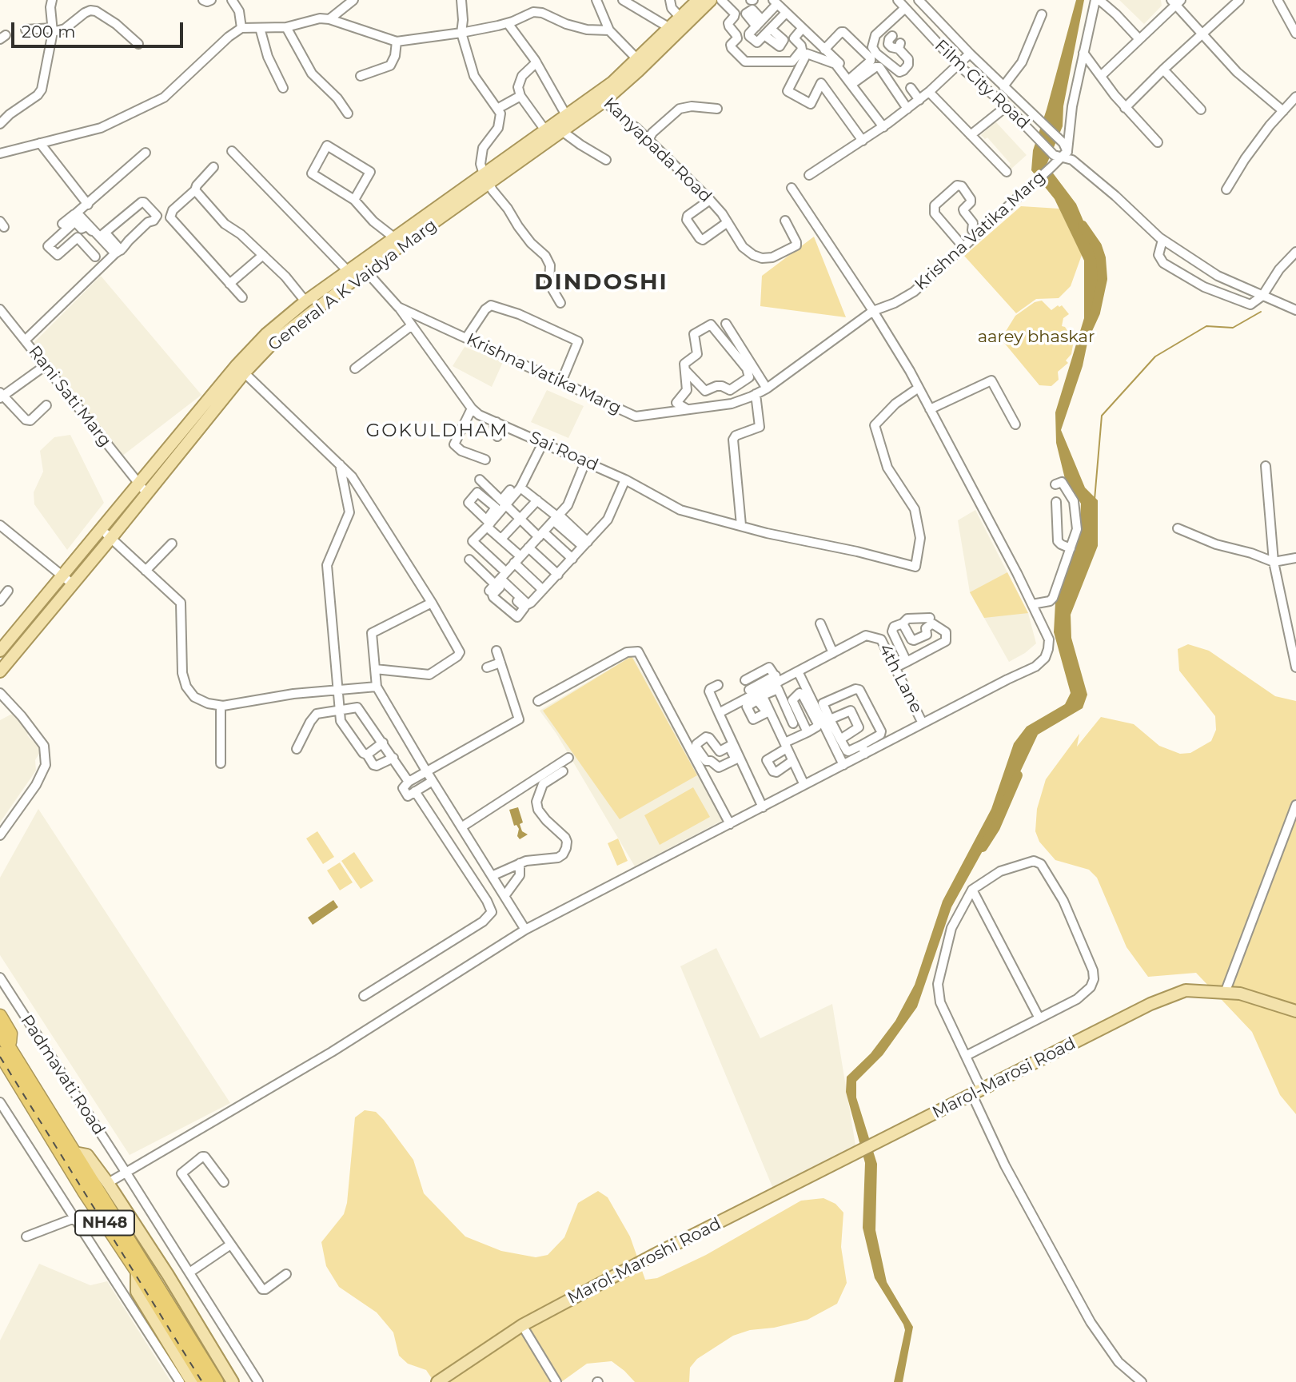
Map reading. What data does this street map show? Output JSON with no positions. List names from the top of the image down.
{
  "streets": {
    "highway": ["NH48"],
    "main road": ["General A K Vaidya Marg", "Marol-Marosi Road", "Marol-Maroshi Road"],
    "street": [
      "Film City Road",
      "Kanyapada Road",
      "Krishna Vatika Marg",
      "Rani Sati Marg",
      "Sai Road",
      "4th Lane",
      "Padmavati Road"
    ]
  },
  "crossings": [
    ["Film City Road", "Krishna Vatika Marg"],
    ["Kanyapada Road", "General A K Vaidya Marg"],
    ["Krishna Vatika Marg", "General A K Vaidya Marg"],
    ["Krishna Vatika Marg", "Sai Road"],
    ["General A K Vaidya Marg", "Rani Sati Marg"],
    ["Marol-Marosi Road", "Marol-Maroshi Road"]
  ],
  "districts": ["DINDOSHI", "GOKULDHAM"],
  "parks": ["aarey bhaskar"],
  "scale_bar": "200 m"
}
